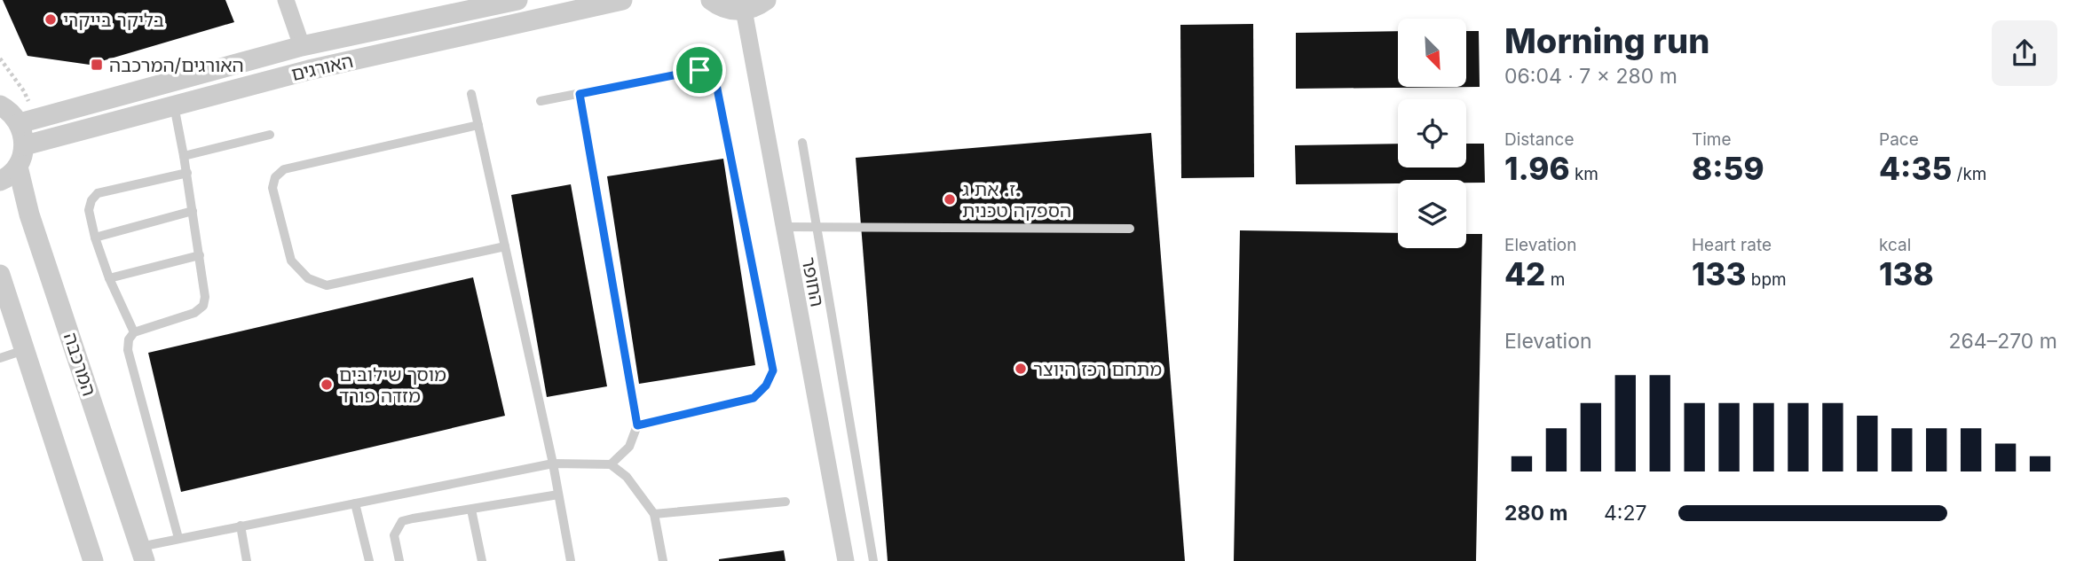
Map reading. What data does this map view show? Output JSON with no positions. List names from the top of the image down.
{
  "streets": {
    "street": ["האורגים", "החופר", "המרכבה"]
  },
  "places": {
    "other": [
      "בליקר בייקרי",
      "ז. את ג. הספקה טכנית",
      "מתחם רכז היוצר",
      "מוסך שילובים מזדה פורד"
    ],
    "transit": ["האורגים/המרכבה"]
  },
  "north": "bottom right",
  "page": {
    "heading": ["Morning run", "06:04 · 7 × 280 m"],
    "stats": [
      ["Distance", "1.96 km"],
      ["Time", "8:59"],
      ["Pace", "4:35 /km"],
      ["Elevation", "42 m"],
      ["Heart rate", "133 bpm"],
      ["kcal", "138"]
    ],
    "chart": ["Elevation", "264–270 m"],
    "list": [
      {
        "name": "280 m",
        "note": "4:27"
      }
    ]
  }
}
